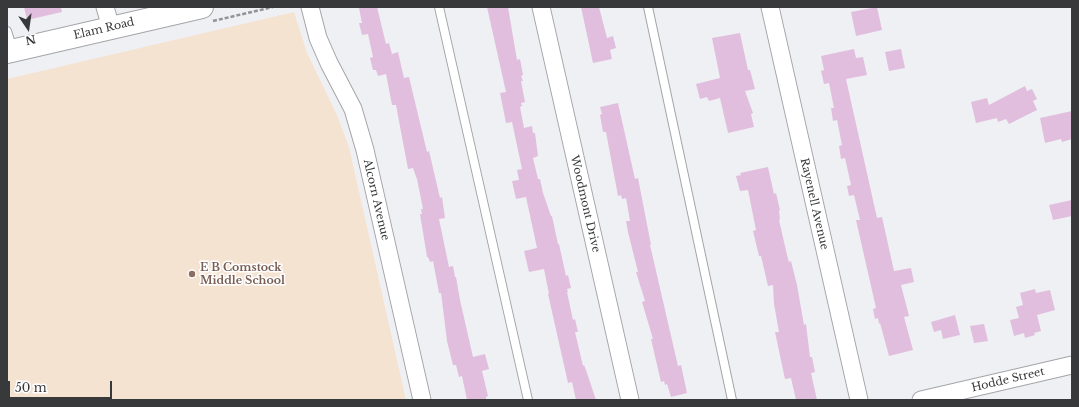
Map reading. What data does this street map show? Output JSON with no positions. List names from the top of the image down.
{
  "streets": {
    "street": [
      "Elam Road",
      "Alcorn Avenue",
      "Woodmont Drive",
      "Rayenell Avenue",
      "Hodde Street"
    ]
  },
  "places": ["E B Comstock Middle School"],
  "scale_bar": "50 m",
  "north": "bottom"
}
